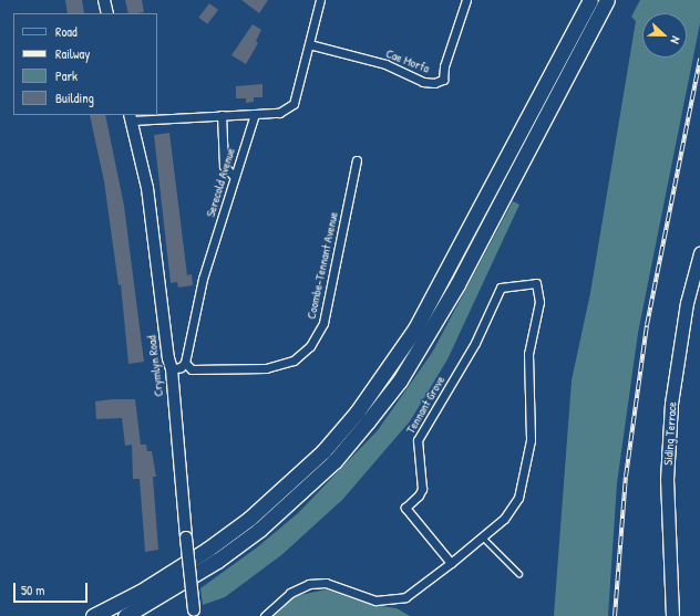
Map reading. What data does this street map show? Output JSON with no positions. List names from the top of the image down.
{
  "streets": {
    "main road": ["Siding Terrace"],
    "street": [
      "Cae Morfa",
      "Serecold Avenue",
      "Coombe-Tennant Avenue",
      "Crymlyn Road",
      "Tennant Grove"
    ]
  },
  "crossings": [
    ["Serecold Avenue", "Coombe-Tennant Avenue"]
  ],
  "legend": [
    "Road",
    "Railway",
    "Park",
    "Building"
  ],
  "scale_bar": "50 m",
  "north": "right"
}
